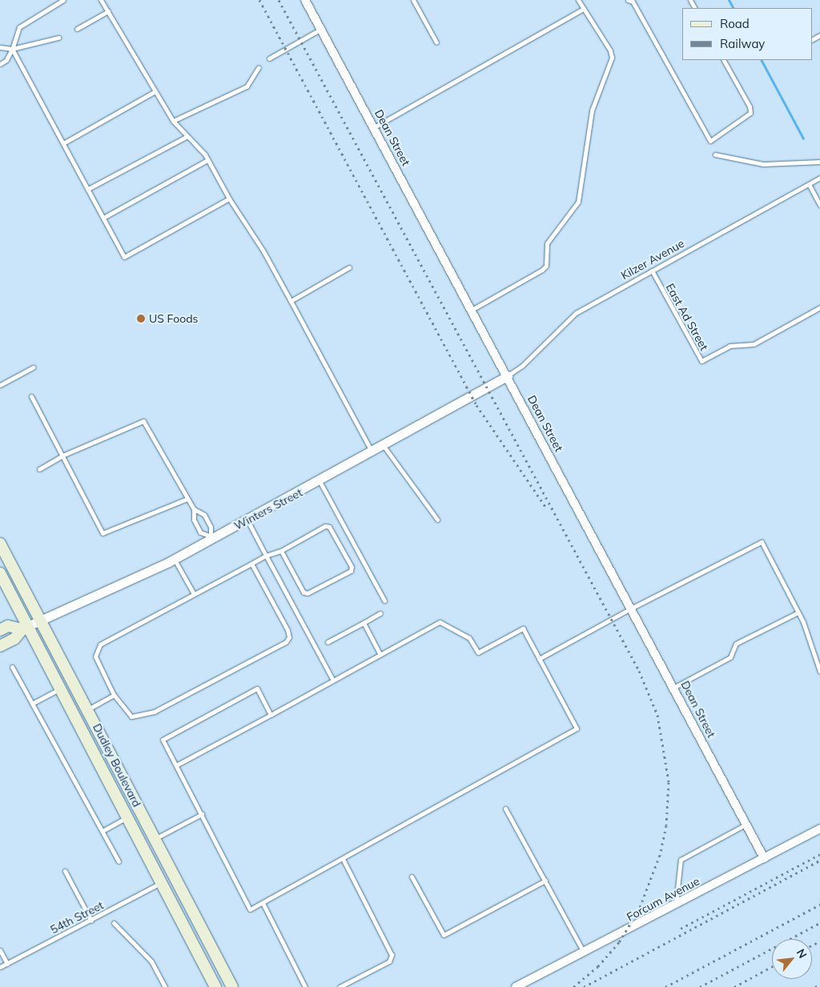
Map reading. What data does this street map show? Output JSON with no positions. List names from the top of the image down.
{
  "streets": {
    "main road": ["Winters Street", "Dudley Boulevard"],
    "street": ["Dean Street", "Forcum Avenue"],
    "lane": ["Kilzer Avenue", "East Ad Street", "54th Street"]
  },
  "crossings": [
    ["Dean Street", "Kilzer Avenue"],
    ["Dean Street", "Winters Street"],
    ["Dean Street", "Forcum Avenue"],
    ["Kilzer Avenue", "East Ad Street"],
    ["Kilzer Avenue", "Winters Street"],
    ["Winters Street", "Dudley Boulevard"],
    ["Dudley Boulevard", "54th Street"]
  ],
  "places": ["US Foods"],
  "legend": ["Road", "Railway"],
  "north": "top right"
}
